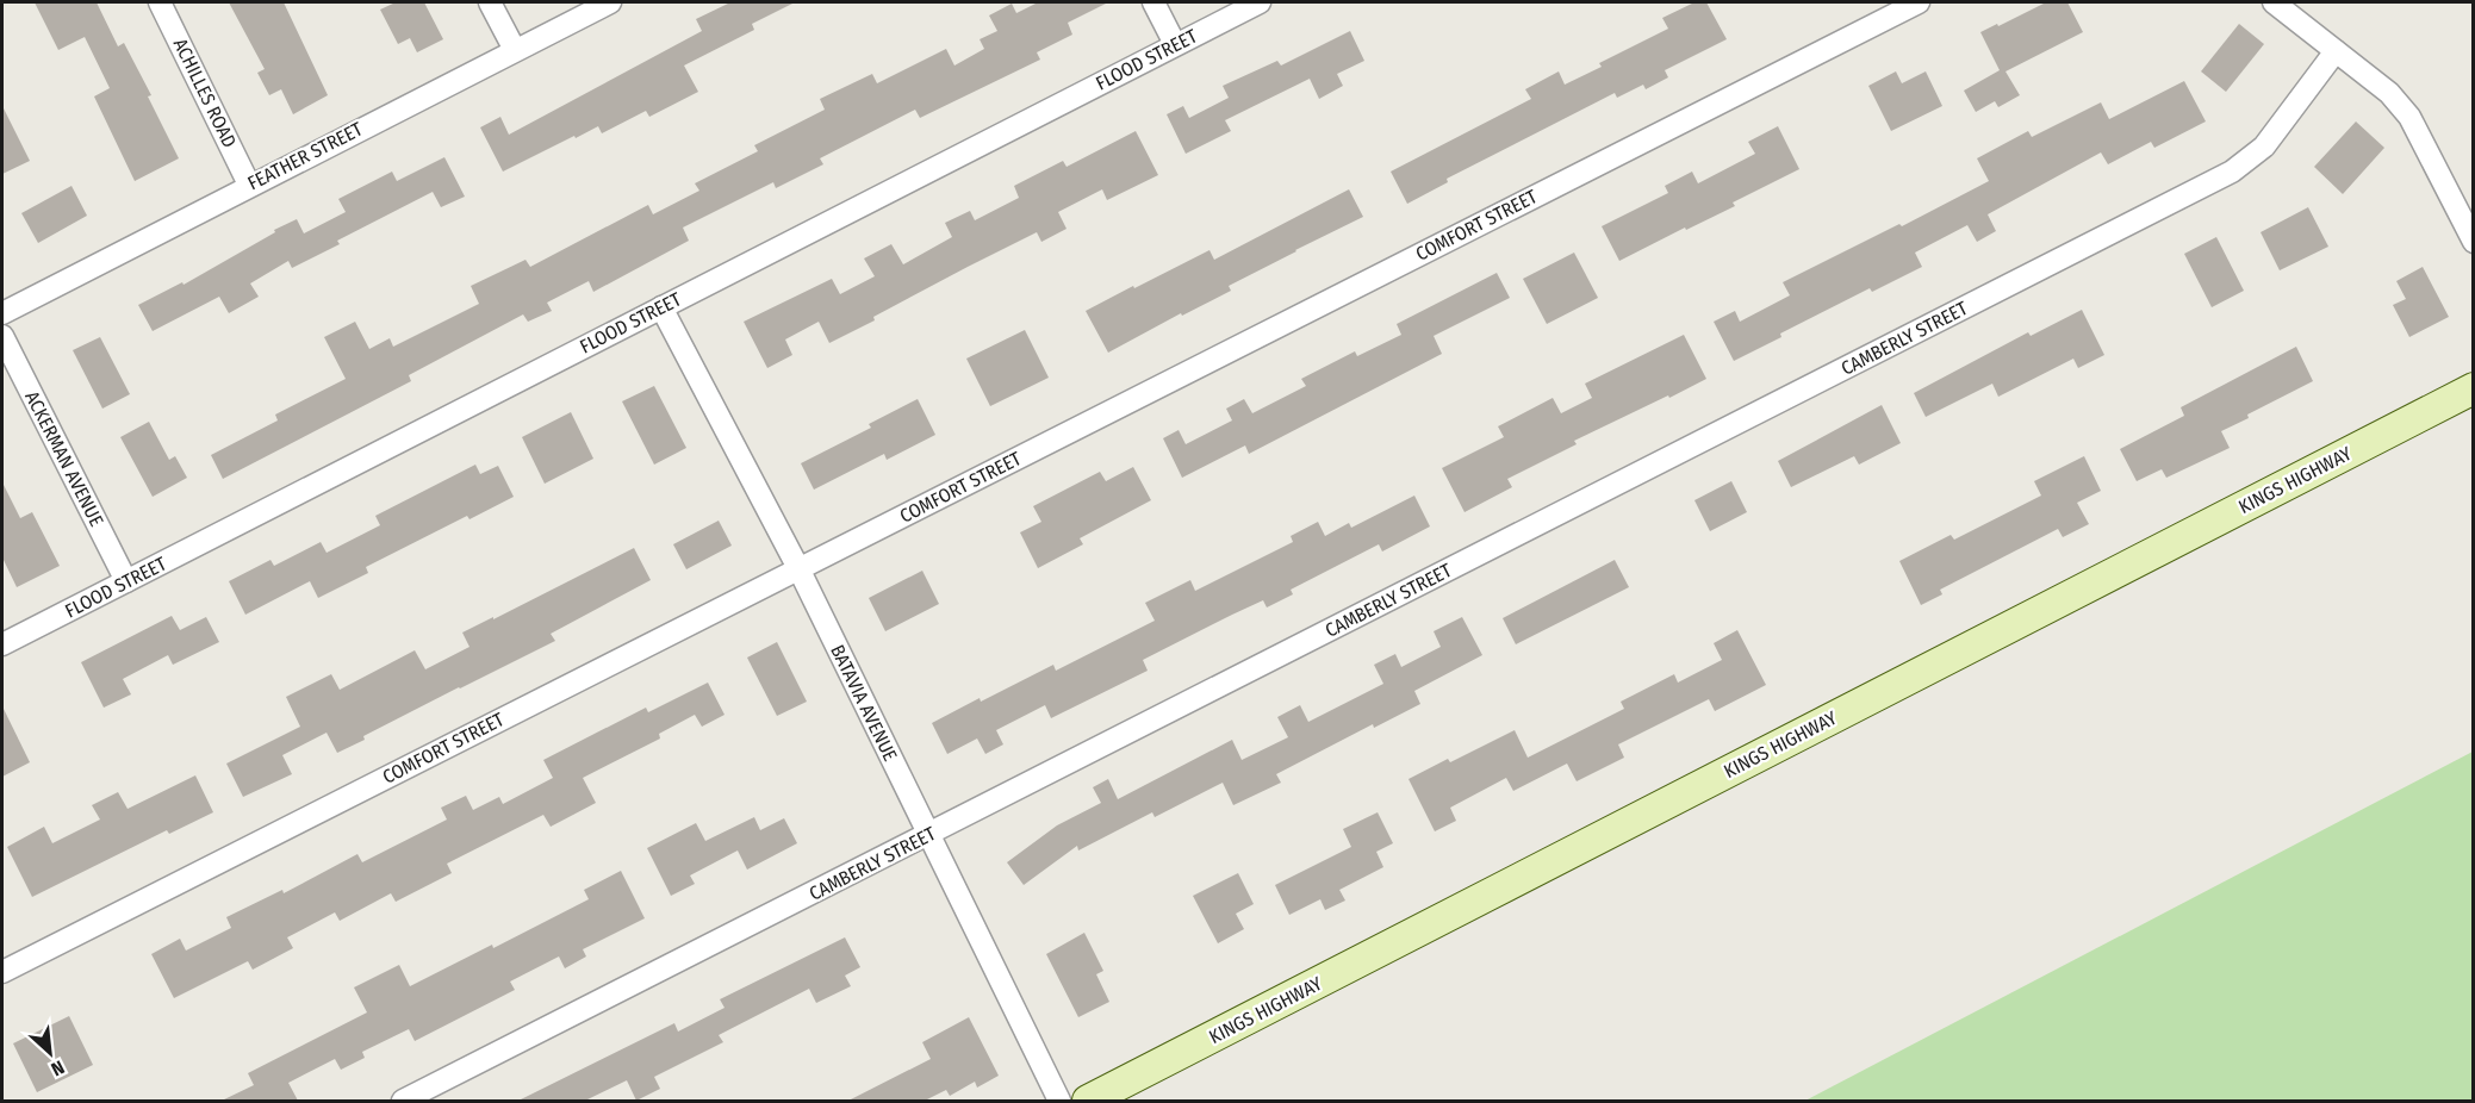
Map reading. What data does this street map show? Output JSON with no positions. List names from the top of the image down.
{
  "streets": {
    "street": [
      "FLOOD STREET",
      "ACHILLES ROAD",
      "FEATHER STREET",
      "COMFORT STREET",
      "CAMBERLY STREET",
      "ACKERMAN AVENUE",
      "KINGS HIGHWAY",
      "BATAVIA AVENUE"
    ]
  },
  "crossings": [
    ["FLOOD STREET", "ACKERMAN AVENUE"],
    ["FLOOD STREET", "BATAVIA AVENUE"],
    ["ACHILLES ROAD", "FEATHER STREET"],
    ["COMFORT STREET", "BATAVIA AVENUE"],
    ["CAMBERLY STREET", "BATAVIA AVENUE"]
  ],
  "north": "bottom right"
}
